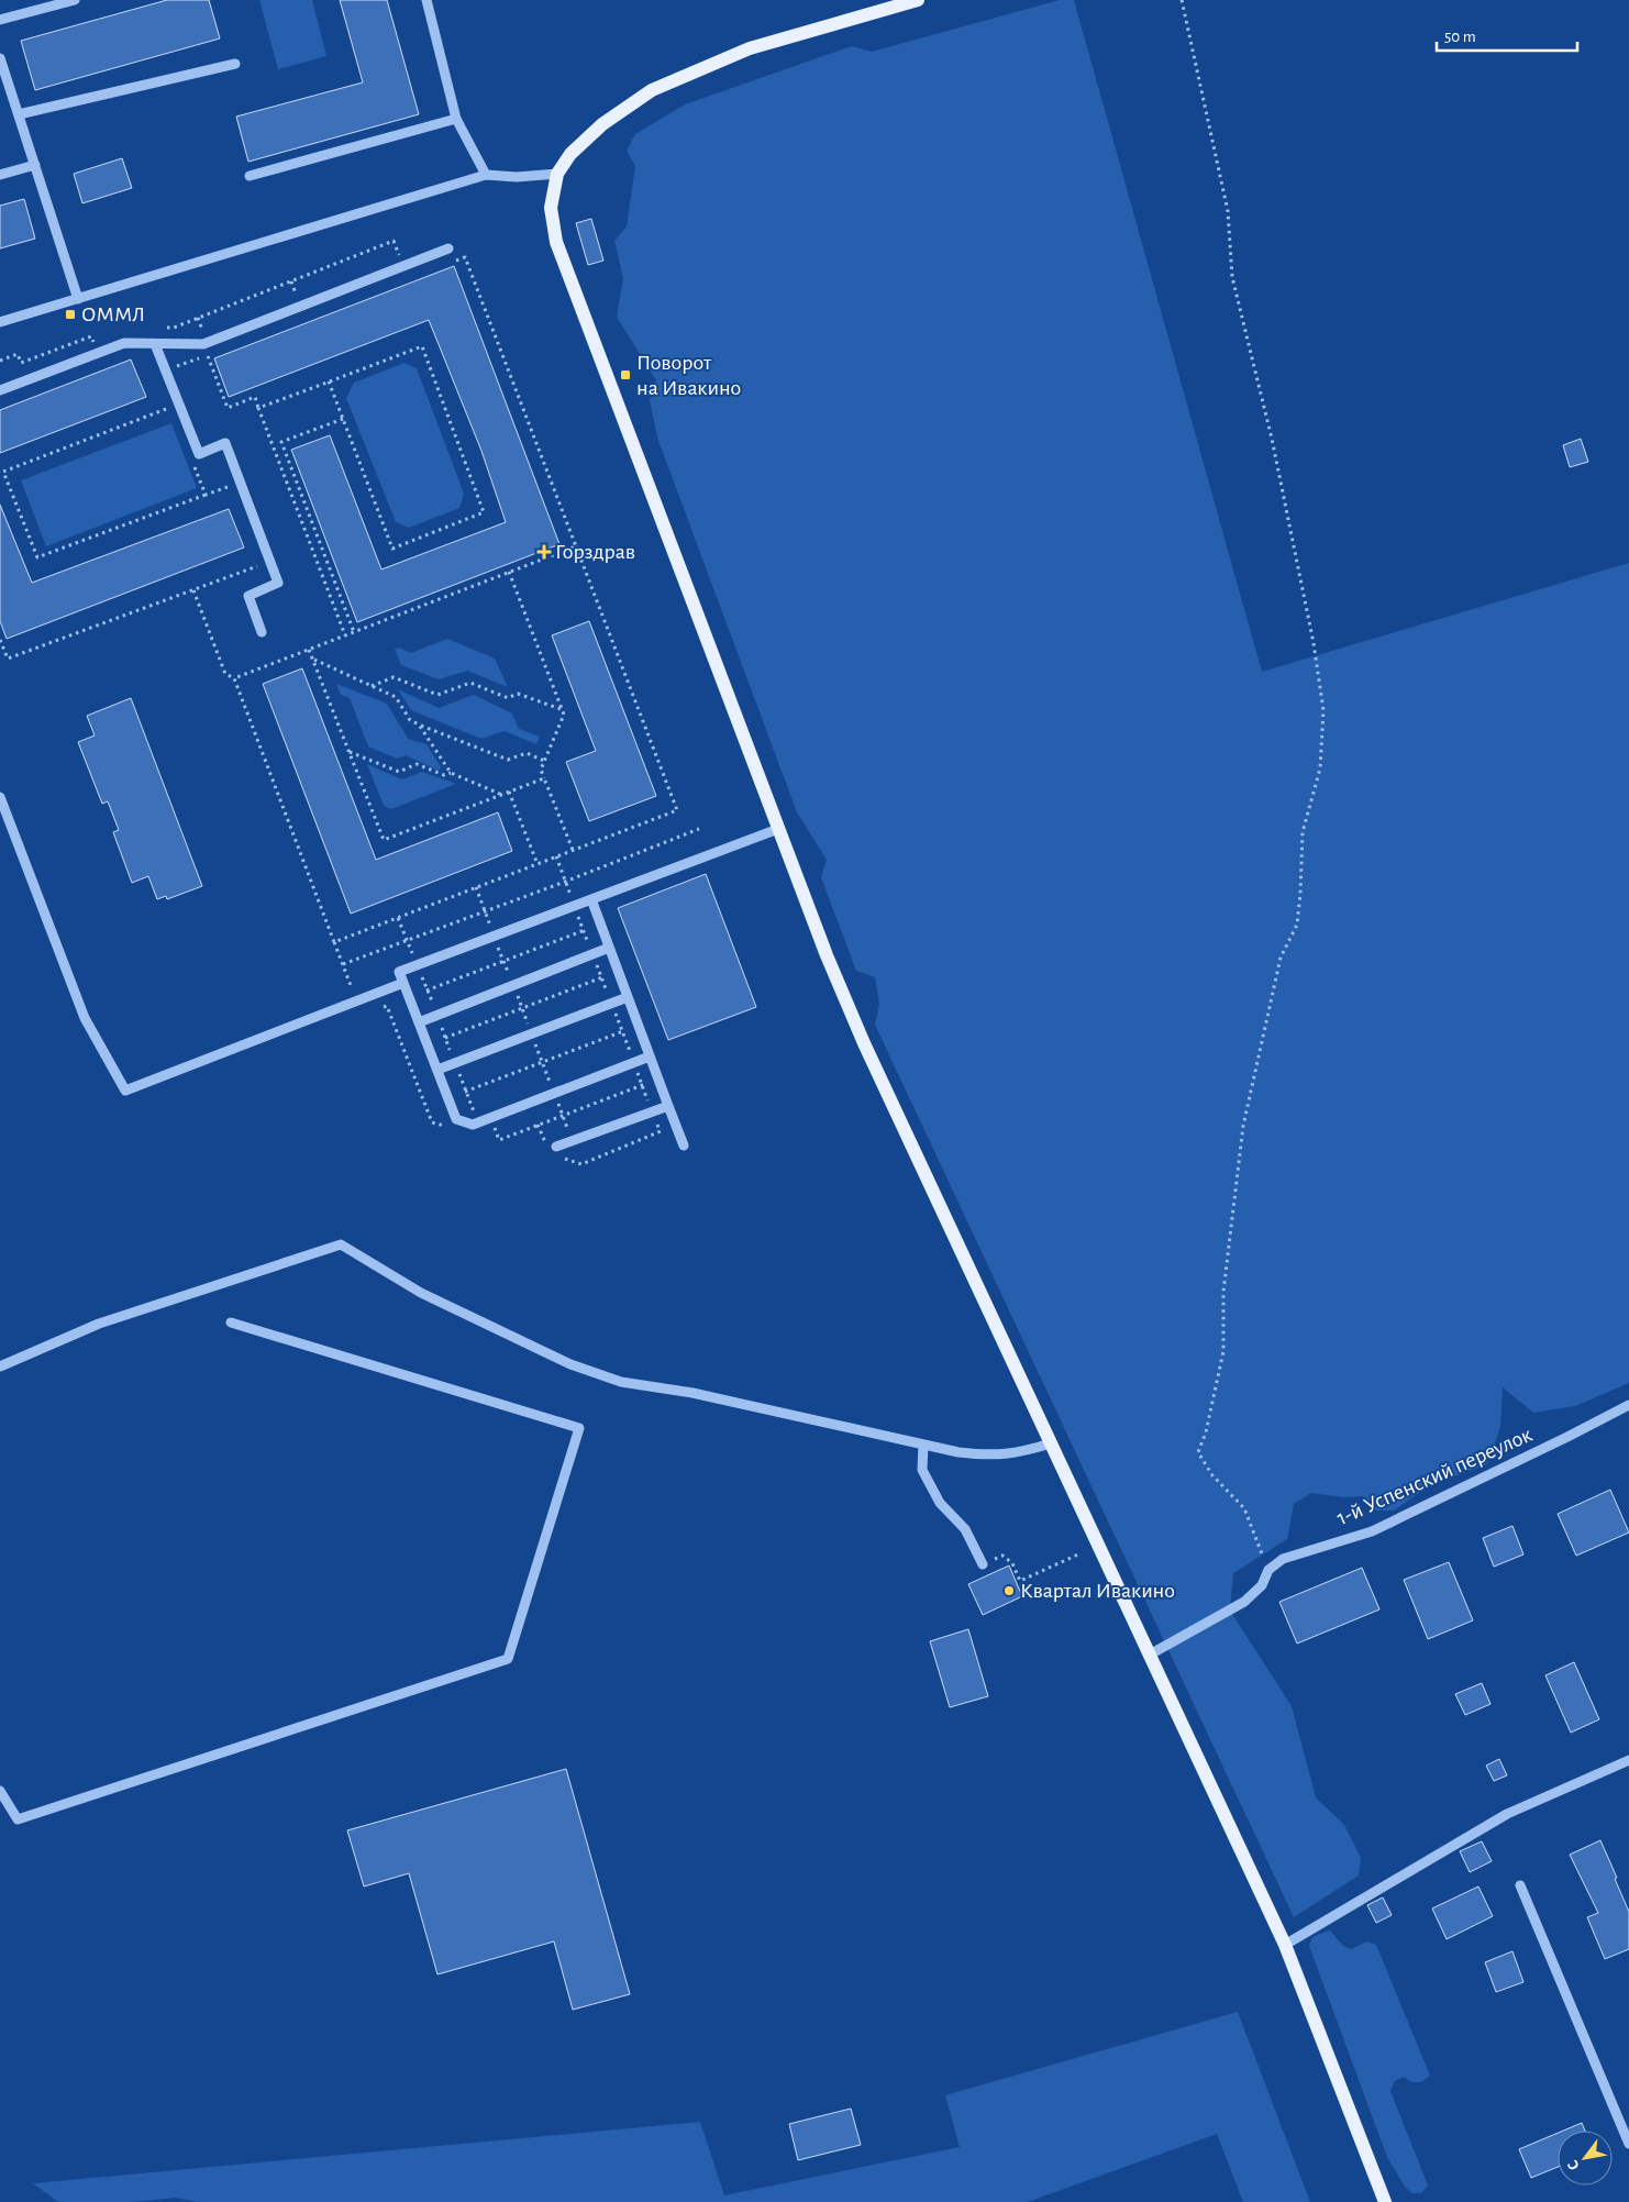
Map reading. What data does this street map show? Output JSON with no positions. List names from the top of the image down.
{
  "streets": {
    "street": ["1-й Успенский переулок"]
  },
  "places": {
    "transit": ["ОММЛ", "Поворот на Ивакино"],
    "health": ["Горздрав"],
    "other": ["Квартал Ивакино"]
  },
  "scale_bar": "50 m",
  "north": "bottom left"
}
